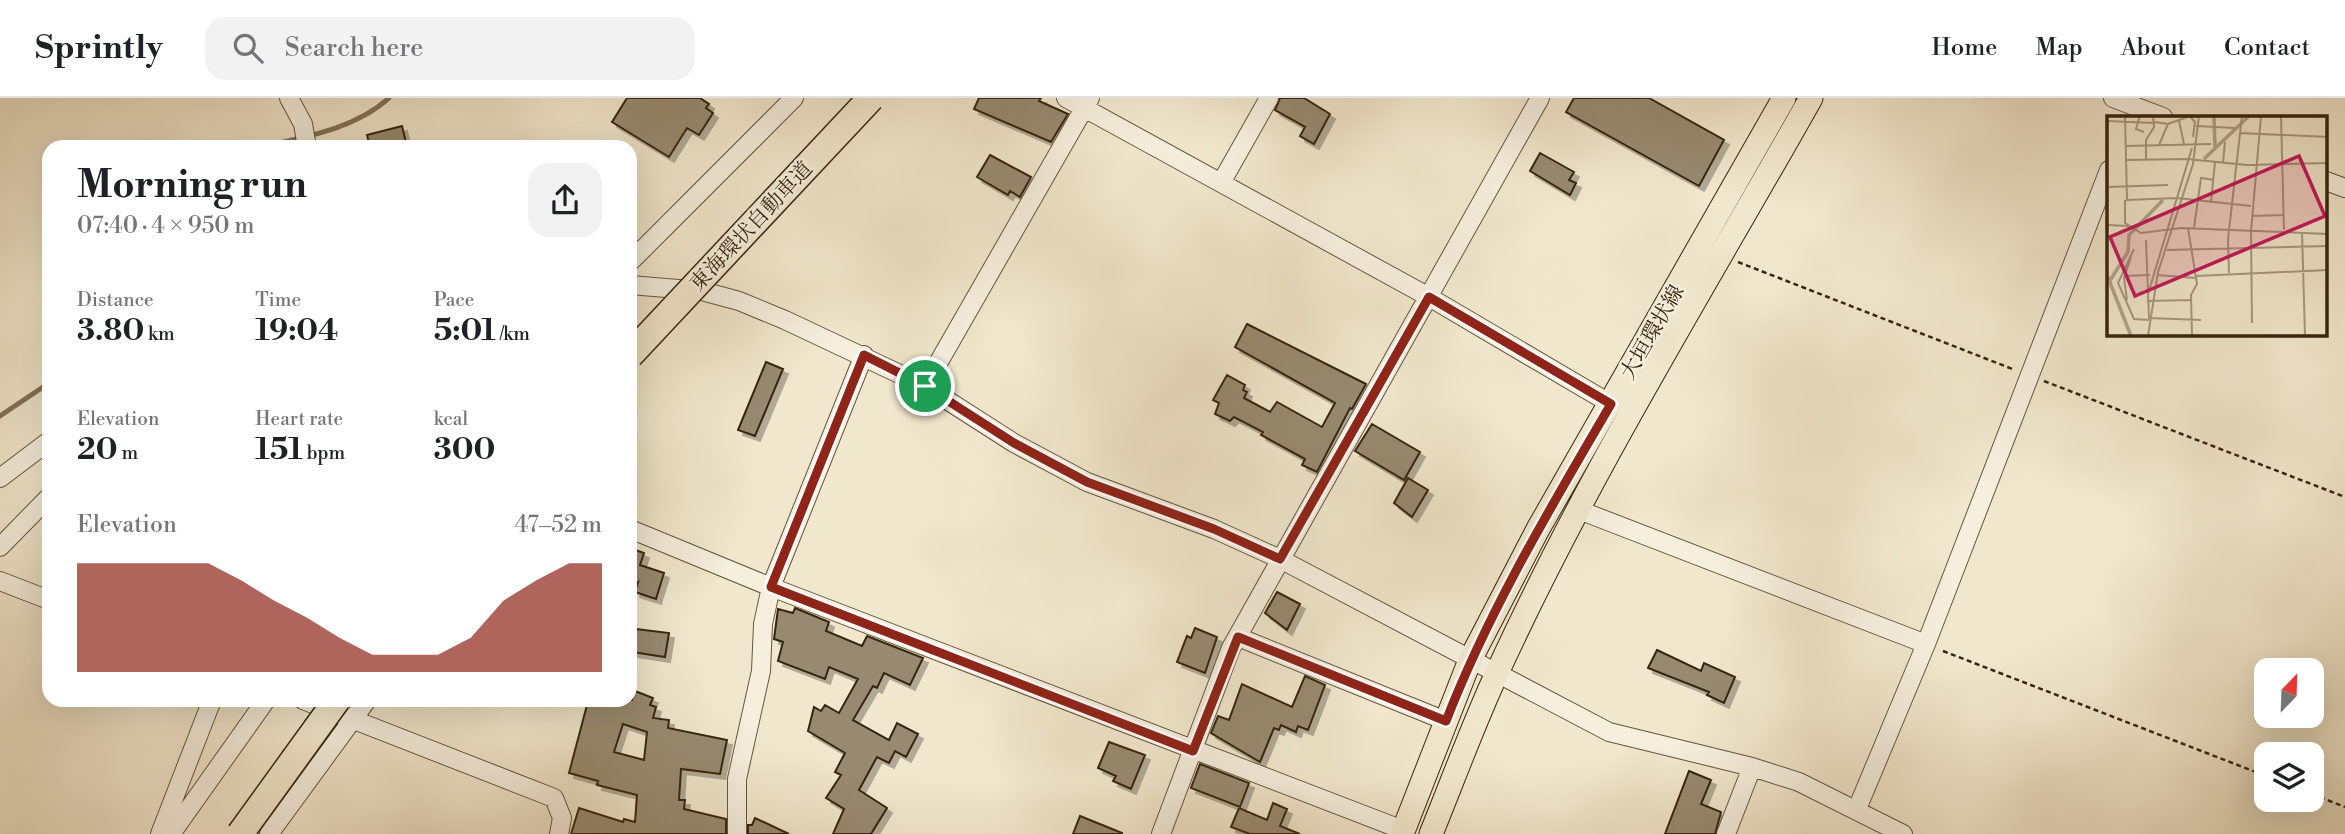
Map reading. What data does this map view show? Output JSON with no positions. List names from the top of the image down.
{
  "streets": {
    "highway": ["東海環状自動車道"],
    "main road": ["大垣環状線"]
  },
  "north": "top right",
  "page": {
    "header": "Sprintly",
    "search": "Search here",
    "nav": [
      "Home",
      "Map",
      "About",
      "Contact"
    ],
    "heading": ["Morning run", "07:40 · 4 × 950 m"],
    "stats": [
      ["Distance", "3.80 km"],
      ["Time", "19:04"],
      ["Pace", "5:01 /km"],
      ["Elevation", "20 m"],
      ["Heart rate", "151 bpm"],
      ["kcal", "300"]
    ],
    "chart": ["Elevation", "47–52 m"]
  }
}
